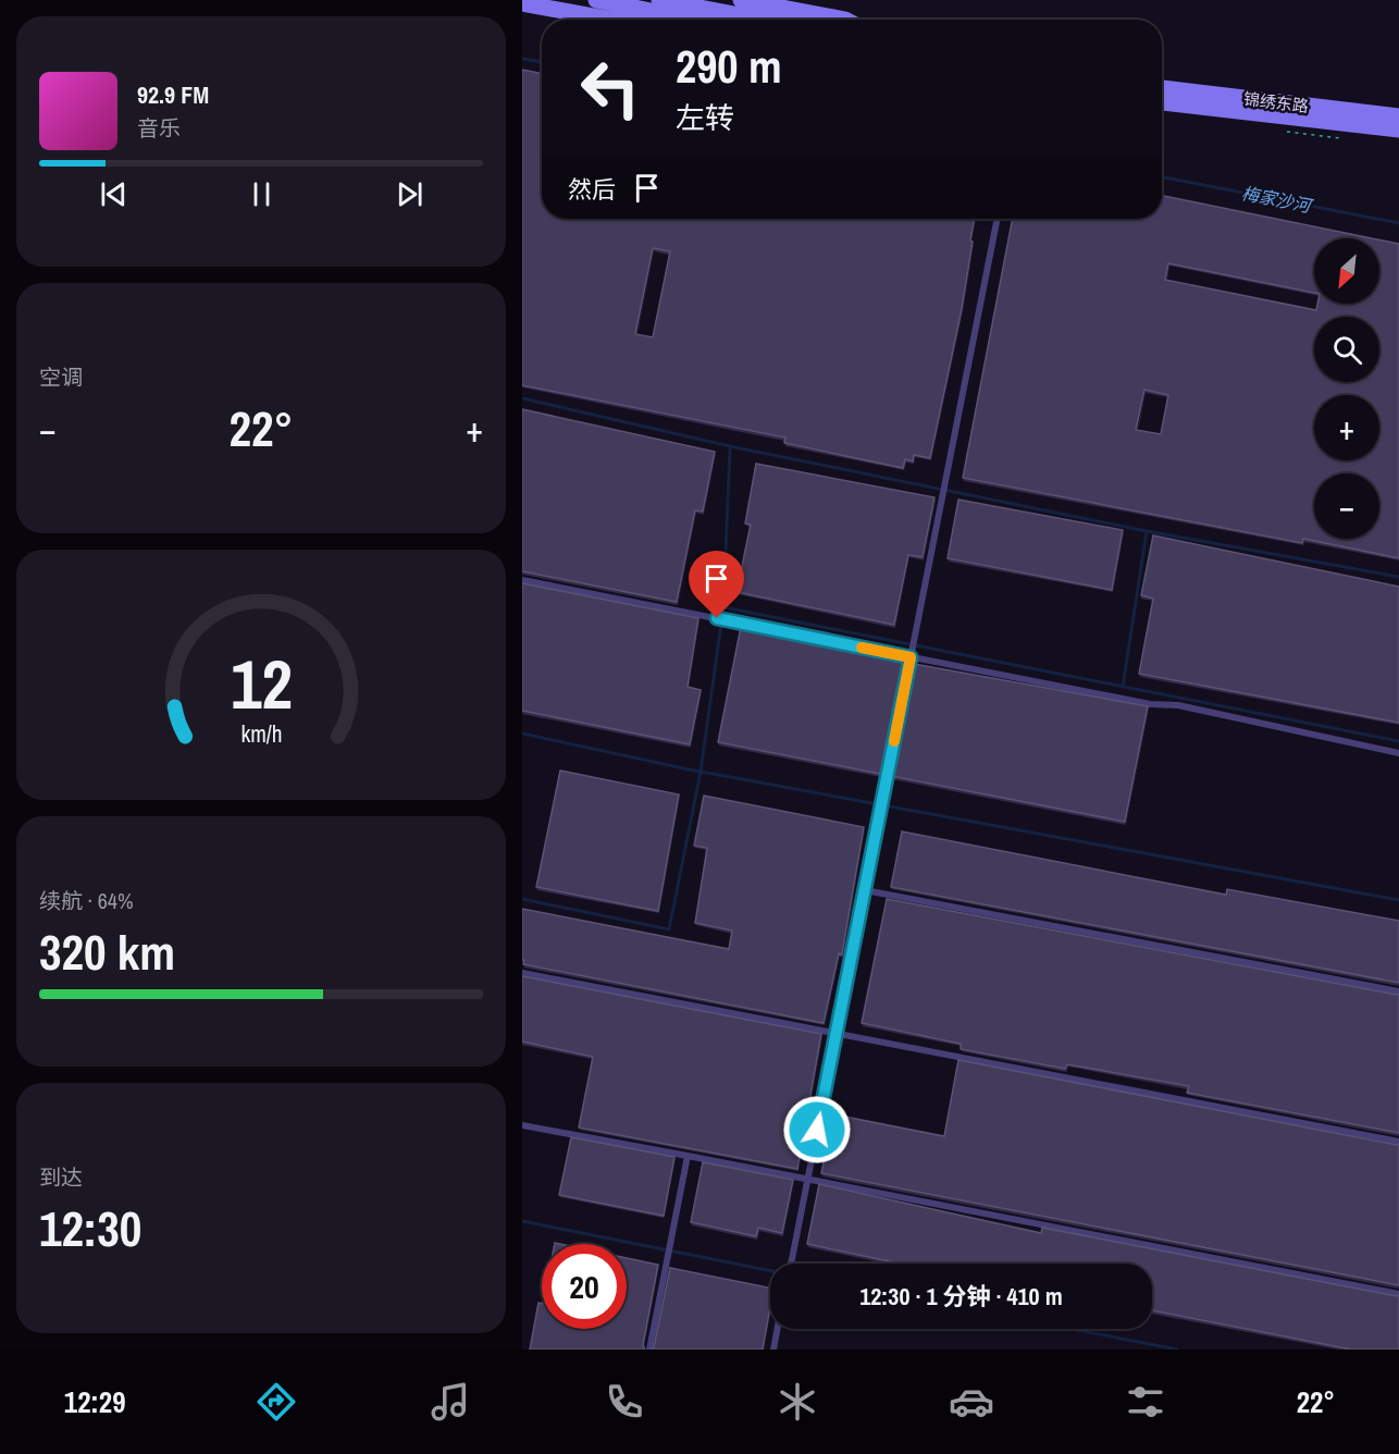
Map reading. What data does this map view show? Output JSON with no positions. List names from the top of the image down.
{
  "streets": {
    "main road": ["锦绣东路"]
  },
  "water": ["梅家沙河"],
  "north": "bottom left",
  "page": {
    "turn": ["290 m", "左转"],
    "song": ["92.9 FM", "音乐"],
    "then": "然后",
    "map_buttons": ["+", "−"],
    "tile": [
      "空调",
      ["续航 · 64%", "320 km"],
      ["到达", "12:30"]
    ],
    "heat": ["−", "22°", "+"],
    "limit": "20",
    "trip": "12:30 · 1 分钟 · 410 m",
    "tabs": ["12:29", "22°"],
    "gauge": ["12", "km/h"]
  }
}
